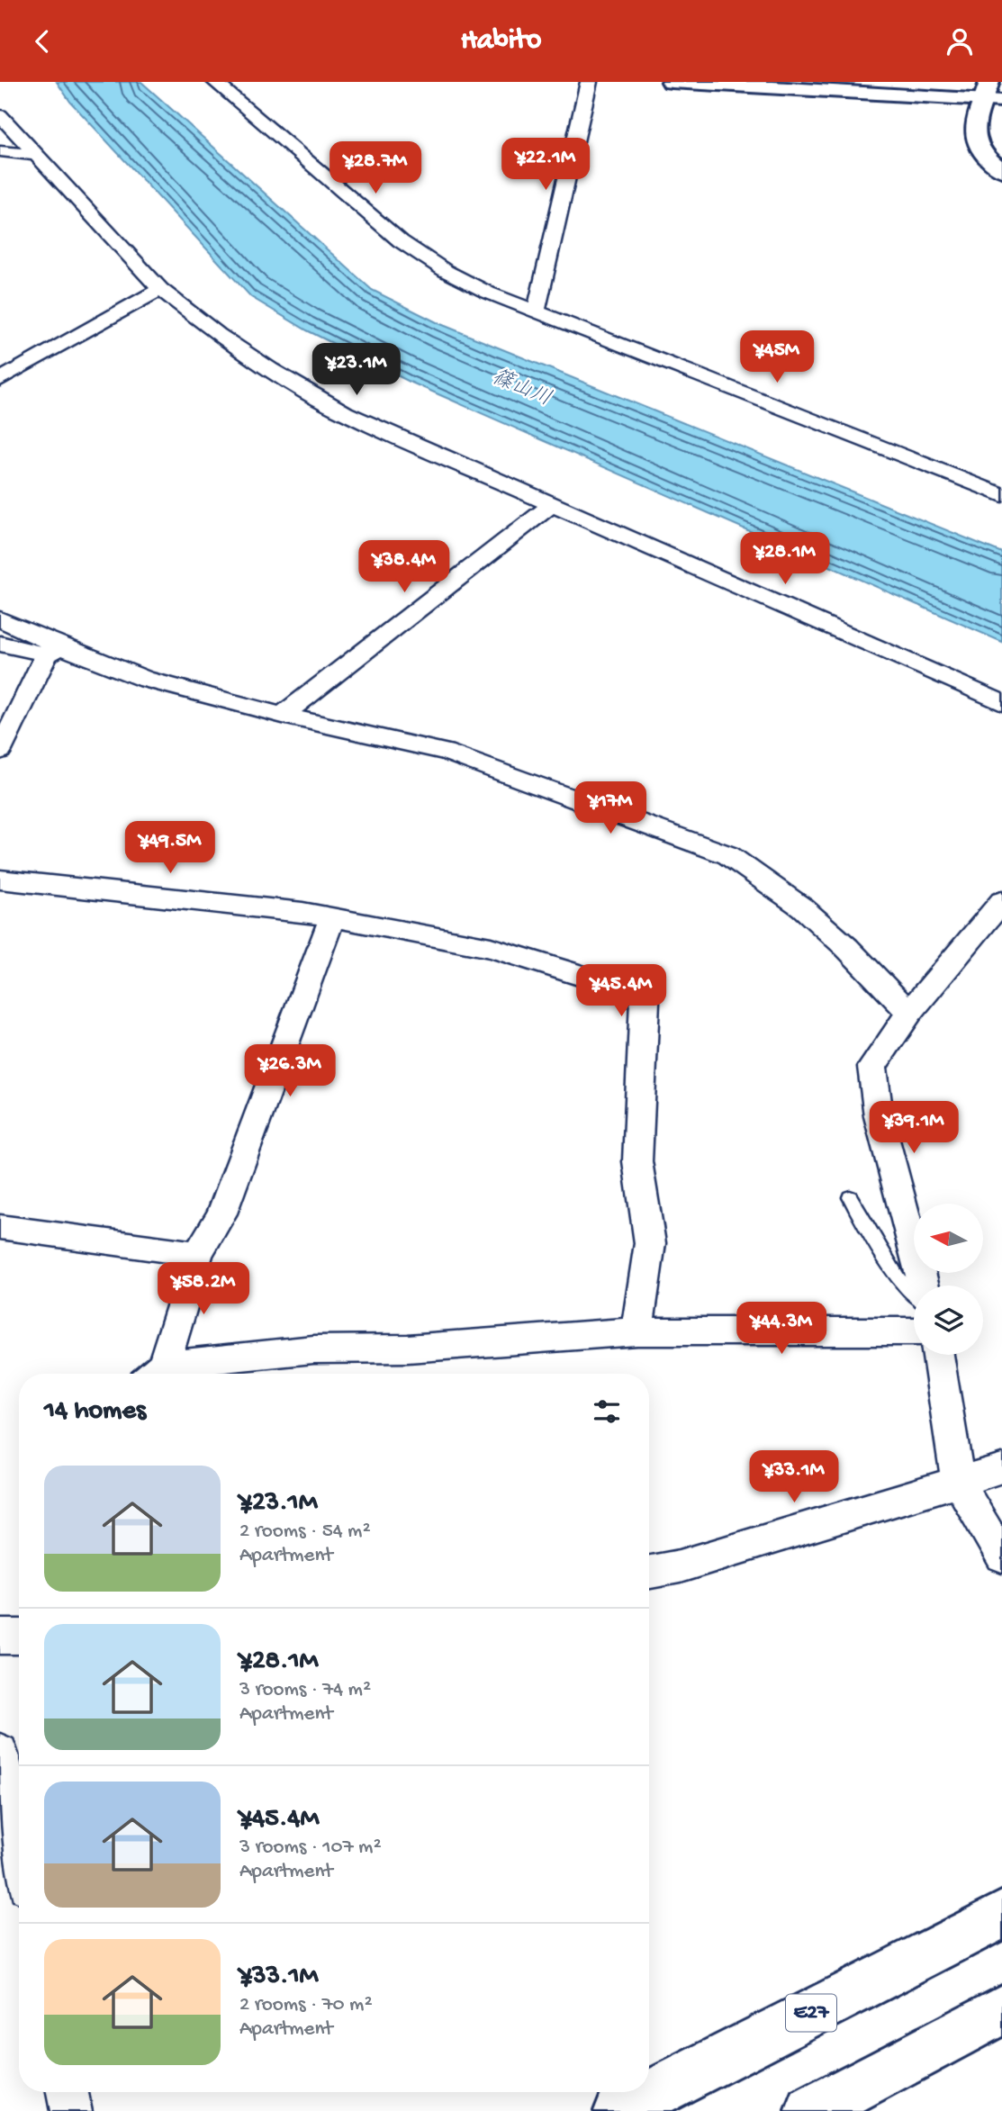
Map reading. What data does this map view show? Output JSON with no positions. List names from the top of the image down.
{
  "streets": {
    "main road": ["E27"]
  },
  "water": ["篠山川"],
  "north": "left",
  "page": {
    "header": "Habito",
    "price": [
      "¥22.1M",
      "¥28.7M",
      "¥45M",
      "¥23.1M",
      "¥28.1M",
      "¥38.4M",
      "¥17M",
      "¥49.5M",
      "¥45.4M",
      "¥26.3M",
      "¥39.1M",
      "¥58.2M",
      "¥44.3M",
      "¥33.1M"
    ],
    "heading": "14 homes",
    "list": [
      {
        "name": "¥23.1M",
        "note": "2 rooms · 54 m² · Apartment"
      },
      {
        "name": "¥28.1M",
        "note": "3 rooms · 74 m² · Apartment"
      },
      {
        "name": "¥45.4M",
        "note": "3 rooms · 107 m² · Apartment"
      },
      {
        "name": "¥33.1M",
        "note": "2 rooms · 70 m² · Apartment"
      }
    ]
  }
}
